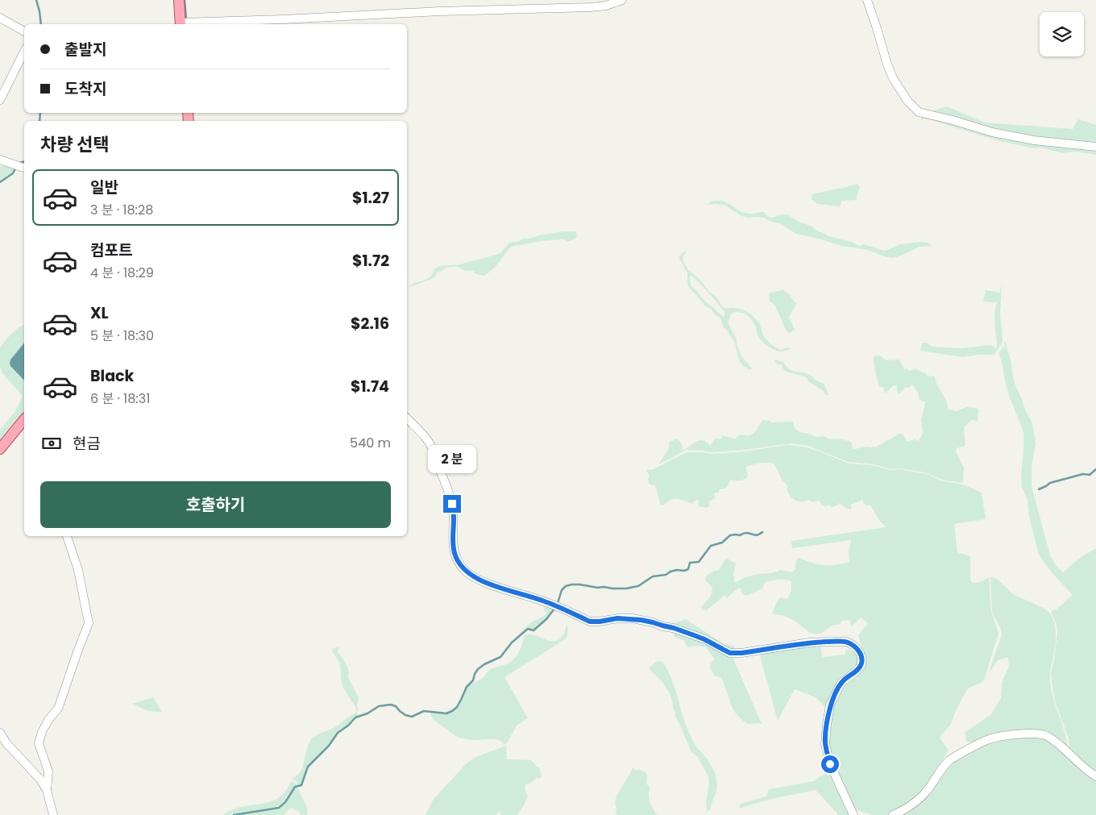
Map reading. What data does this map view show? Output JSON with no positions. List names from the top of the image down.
{
  "page": {
    "banner": ["출발지", "도착지"],
    "heading": "차량 선택",
    "list": [
      {
        "name": "일반",
        "note": "3 분 · 18:28",
        "value": "$1.27"
      },
      {
        "name": "컴포트",
        "note": "4 분 · 18:29",
        "value": "$1.72"
      },
      {
        "name": "XL",
        "note": "5 분 · 18:30",
        "value": "$2.16"
      },
      {
        "name": "Black",
        "note": "6 분 · 18:31",
        "value": "$1.74"
      }
    ],
    "pay": ["현금", "540 m"],
    "bubble": "2 분",
    "buttons": "호출하기"
  }
}
